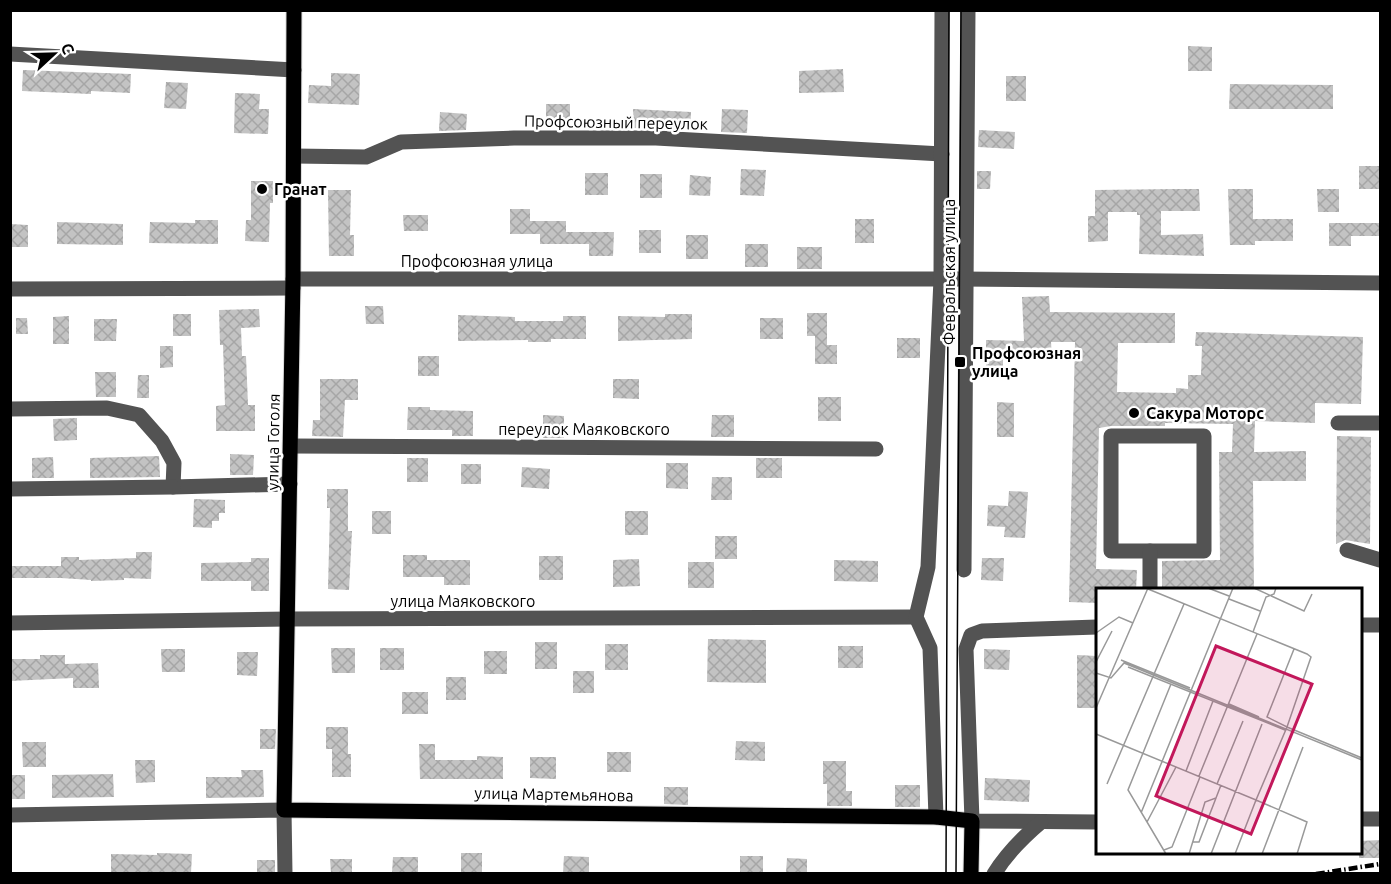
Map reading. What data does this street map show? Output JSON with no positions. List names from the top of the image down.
{
  "streets": {
    "main road": ["улица Гоголя", "улица Мартемьянова"],
    "street": [
      "Профсоюзный переулок",
      "Профсоюзная улица",
      "Февральская улица",
      "переулок Маяковского",
      "улица Маяковского"
    ]
  },
  "crossings": [
    ["Профсоюзный переулок", "улица Гоголя"],
    ["Профсоюзная улица", "Февральская улица"],
    ["Профсоюзная улица", "улица Гоголя"],
    ["переулок Маяковского", "улица Гоголя"],
    ["улица Гоголя", "улица Маяковского"],
    ["улица Гоголя", "улица Мартемьянова"]
  ],
  "places": {
    "other": ["Гранат", "Сакура Моторс"],
    "transit": ["Профсоюзная улица"]
  },
  "north": "right"
}
